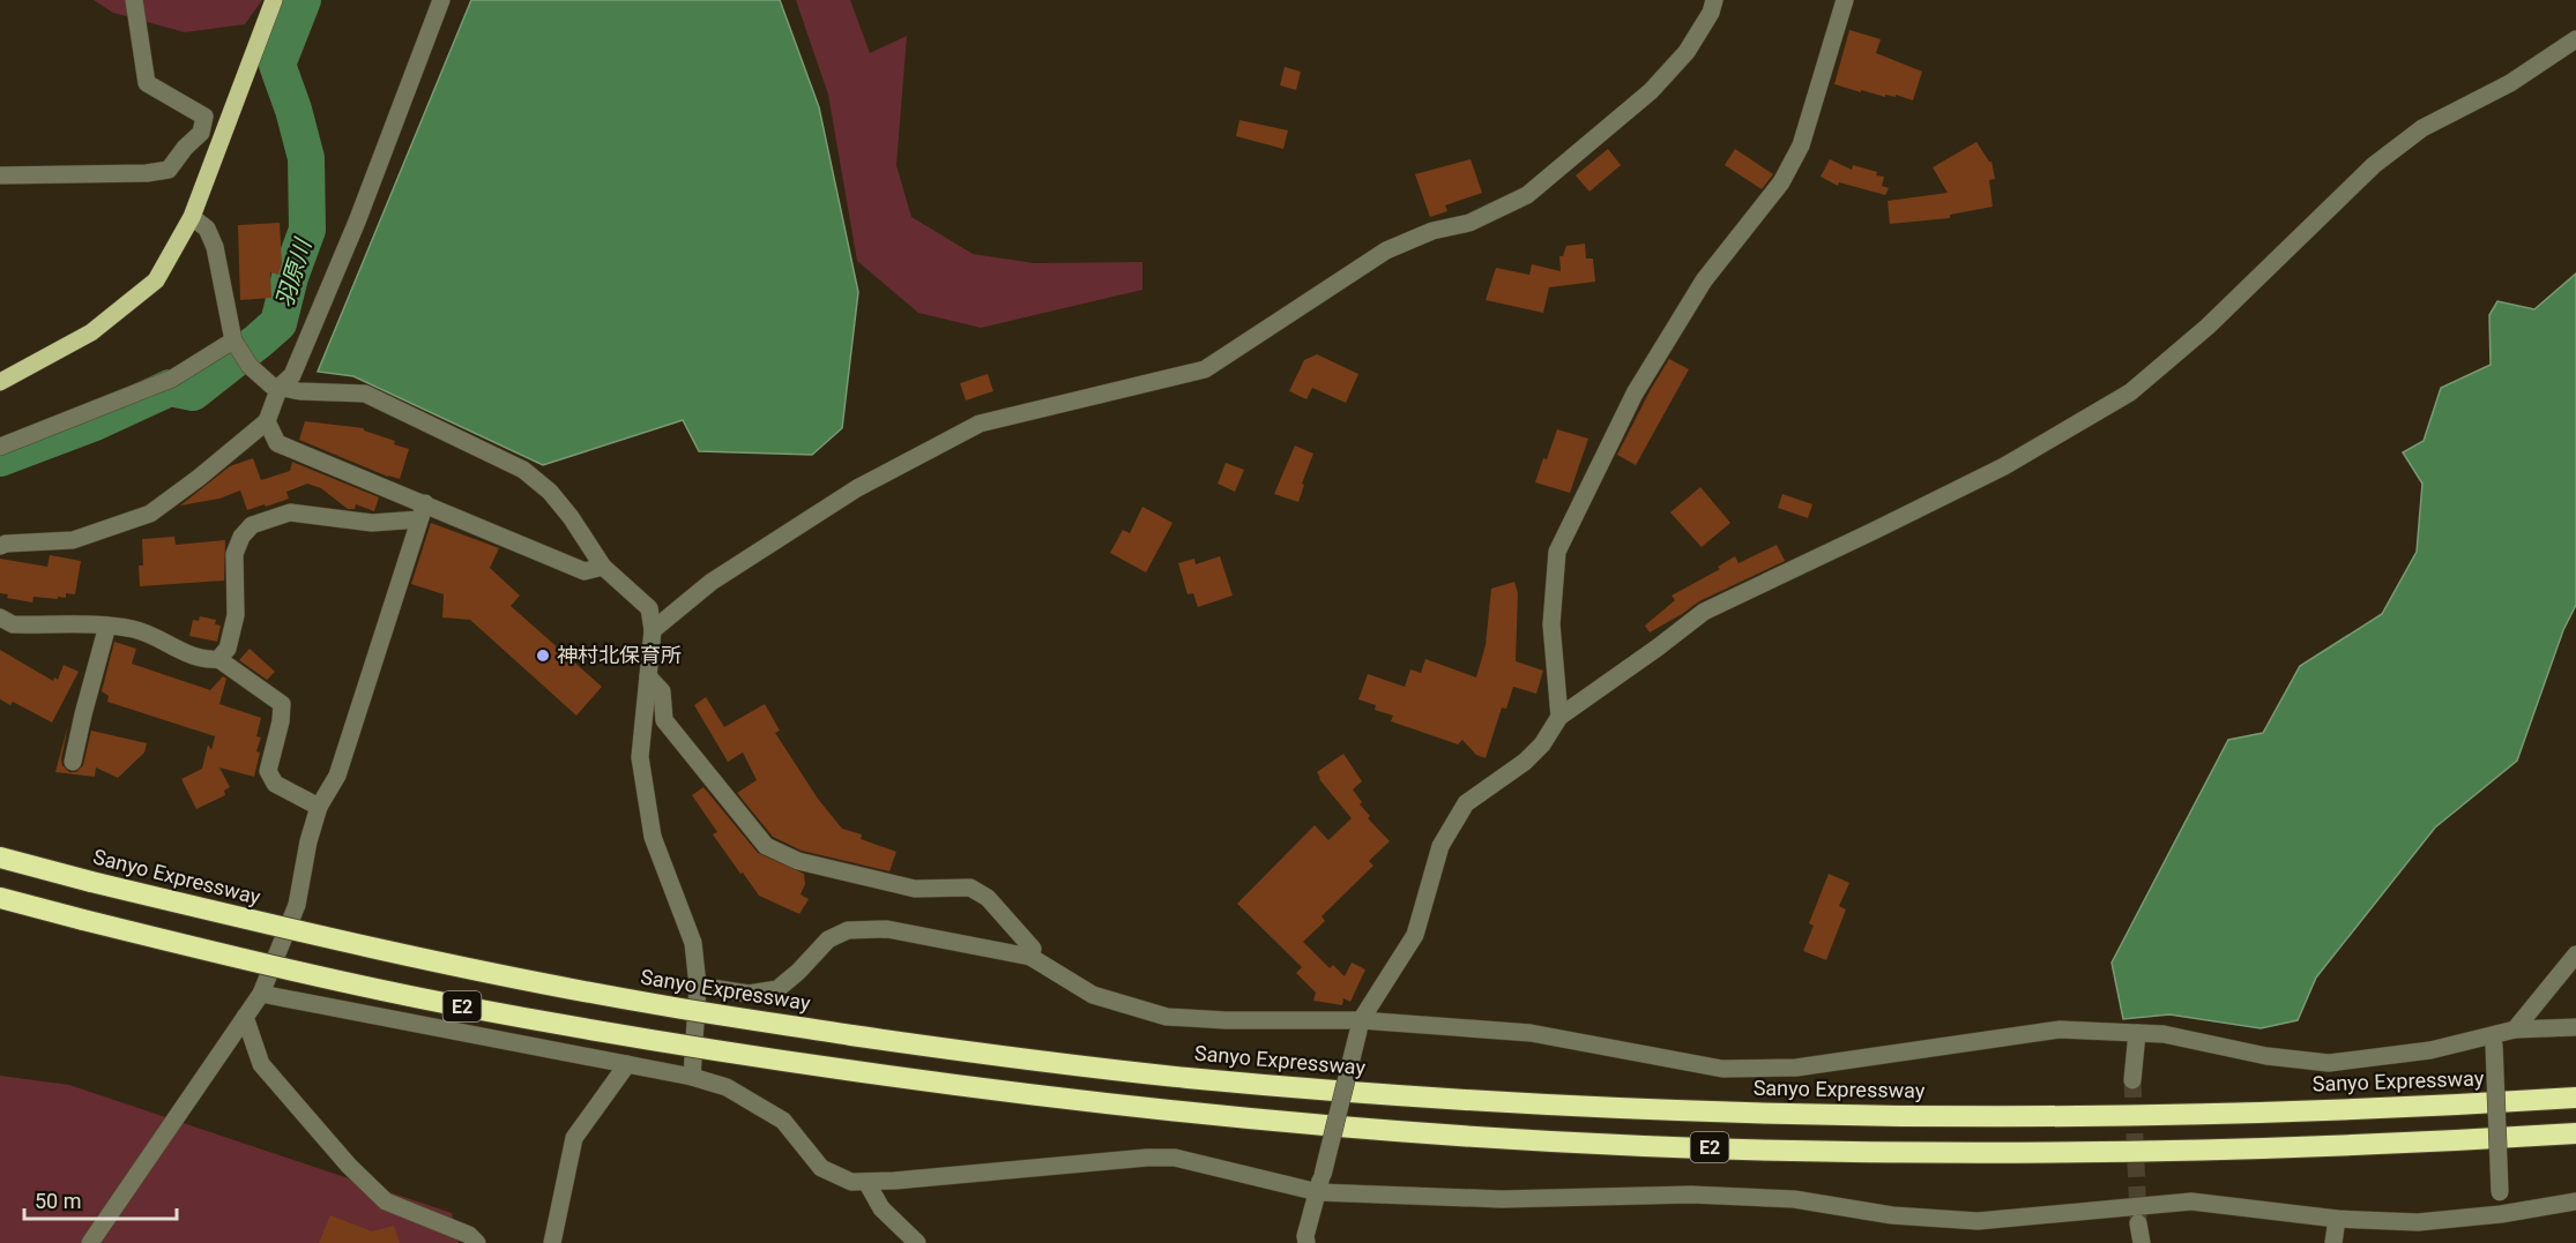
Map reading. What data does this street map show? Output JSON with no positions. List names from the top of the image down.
{
  "streets": {
    "highway": ["Sanyo Expressway", "E2"]
  },
  "water": ["羽原川"],
  "places": ["神村北保育所"],
  "scale_bar": "50 m"
}
